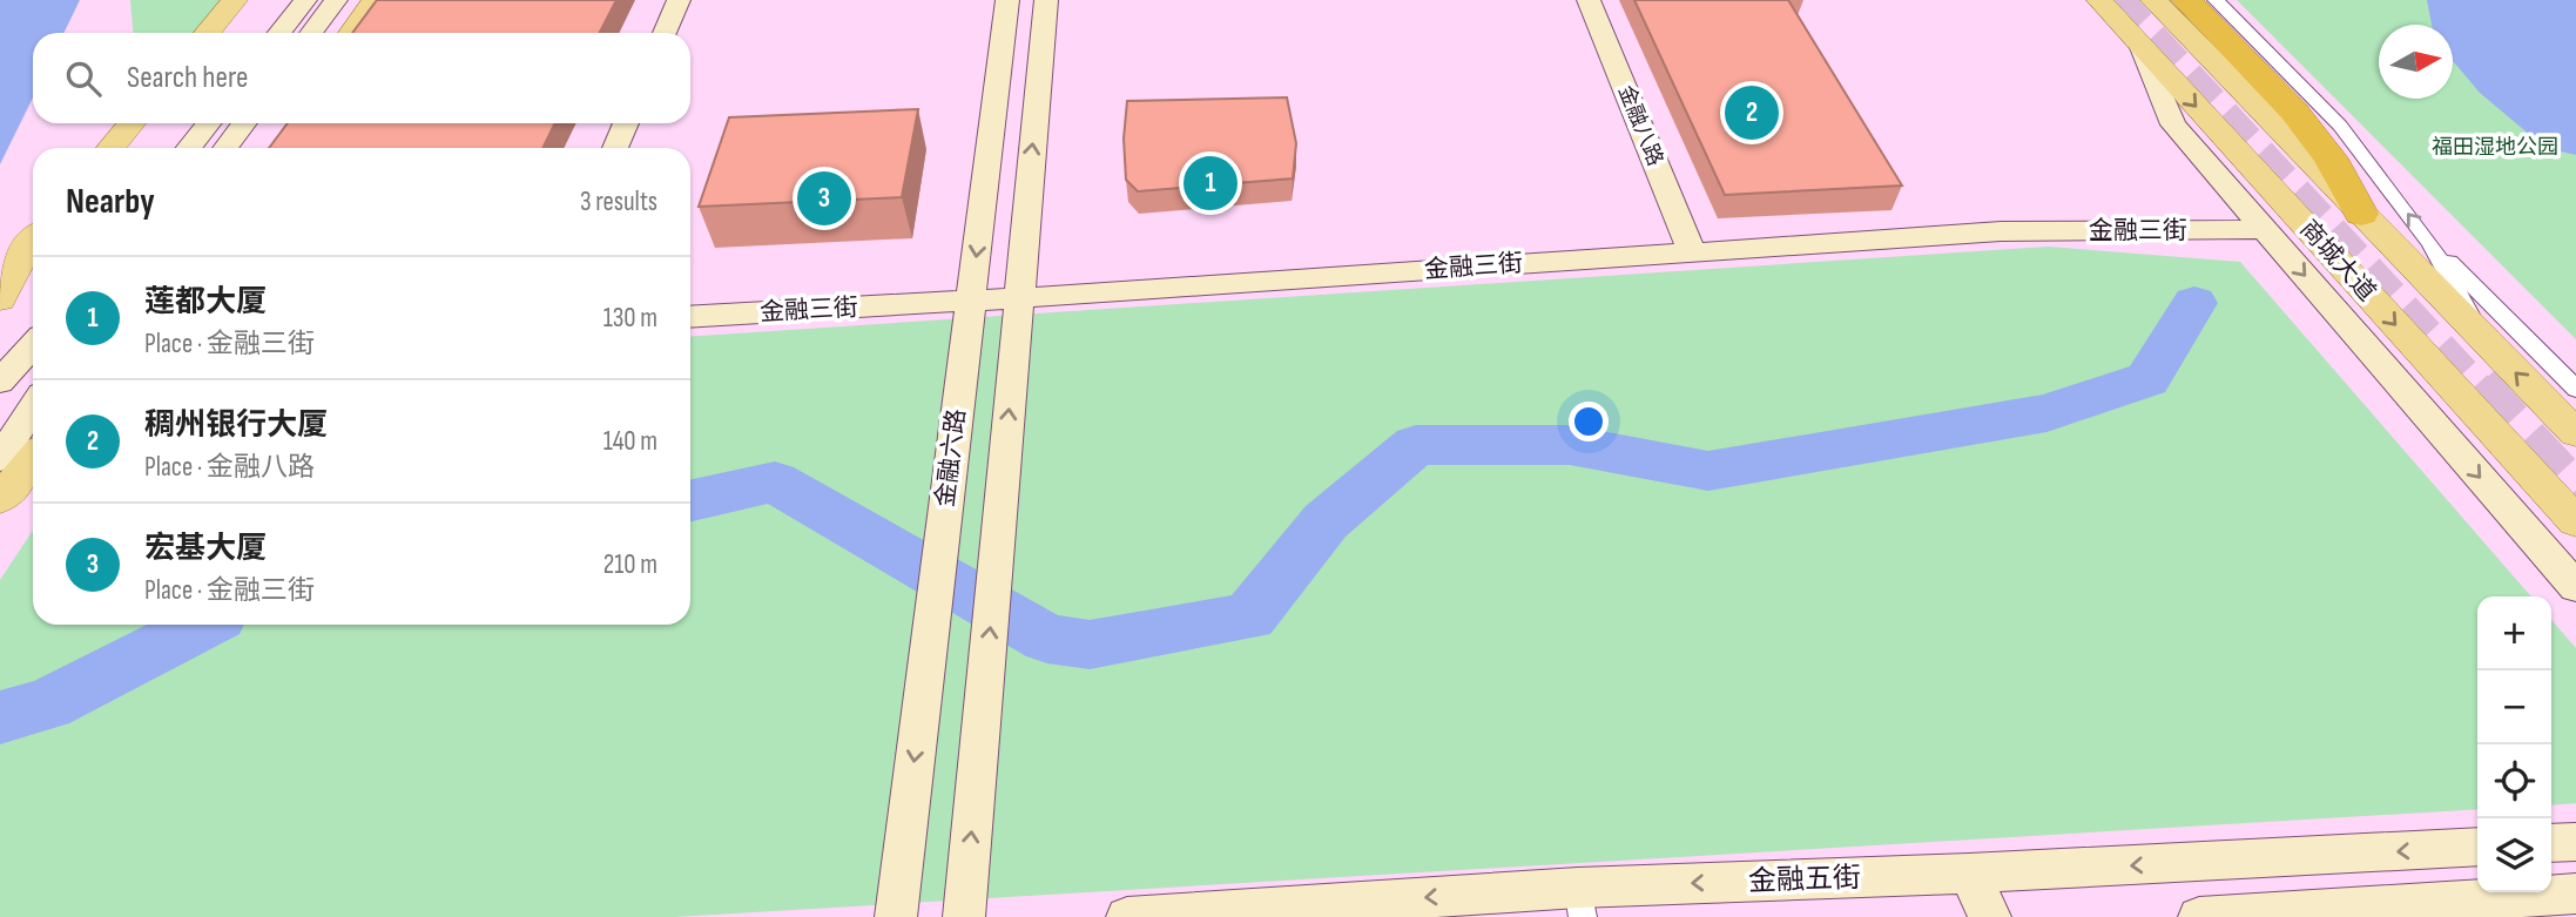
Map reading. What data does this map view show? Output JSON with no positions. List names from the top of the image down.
{
  "streets": {
    "main road": ["商城大道"],
    "street": [
      "金融八路",
      "金融三街",
      "金融六路",
      "金融五街"
    ]
  },
  "crossings": [
    ["金融八路", "金融三街"],
    ["金融三街", "金融六路"]
  ],
  "one_way": ["金融五街"],
  "parks": ["福田湿地公园"],
  "north": "right",
  "page": {
    "search": "Search here",
    "pins": ["2", "1", "3"],
    "heading": ["Nearby", "3 results"],
    "list": [
      {
        "mark": "1",
        "name": "莲都大厦",
        "note": "Place · 金融三街",
        "value": "130 m"
      },
      {
        "mark": "2",
        "name": "稠州银行大厦",
        "note": "Place · 金融八路",
        "value": "140 m"
      },
      {
        "mark": "3",
        "name": "宏基大厦",
        "note": "Place · 金融三街",
        "value": "210 m"
      }
    ],
    "map_buttons": ["+", "−"]
  }
}
